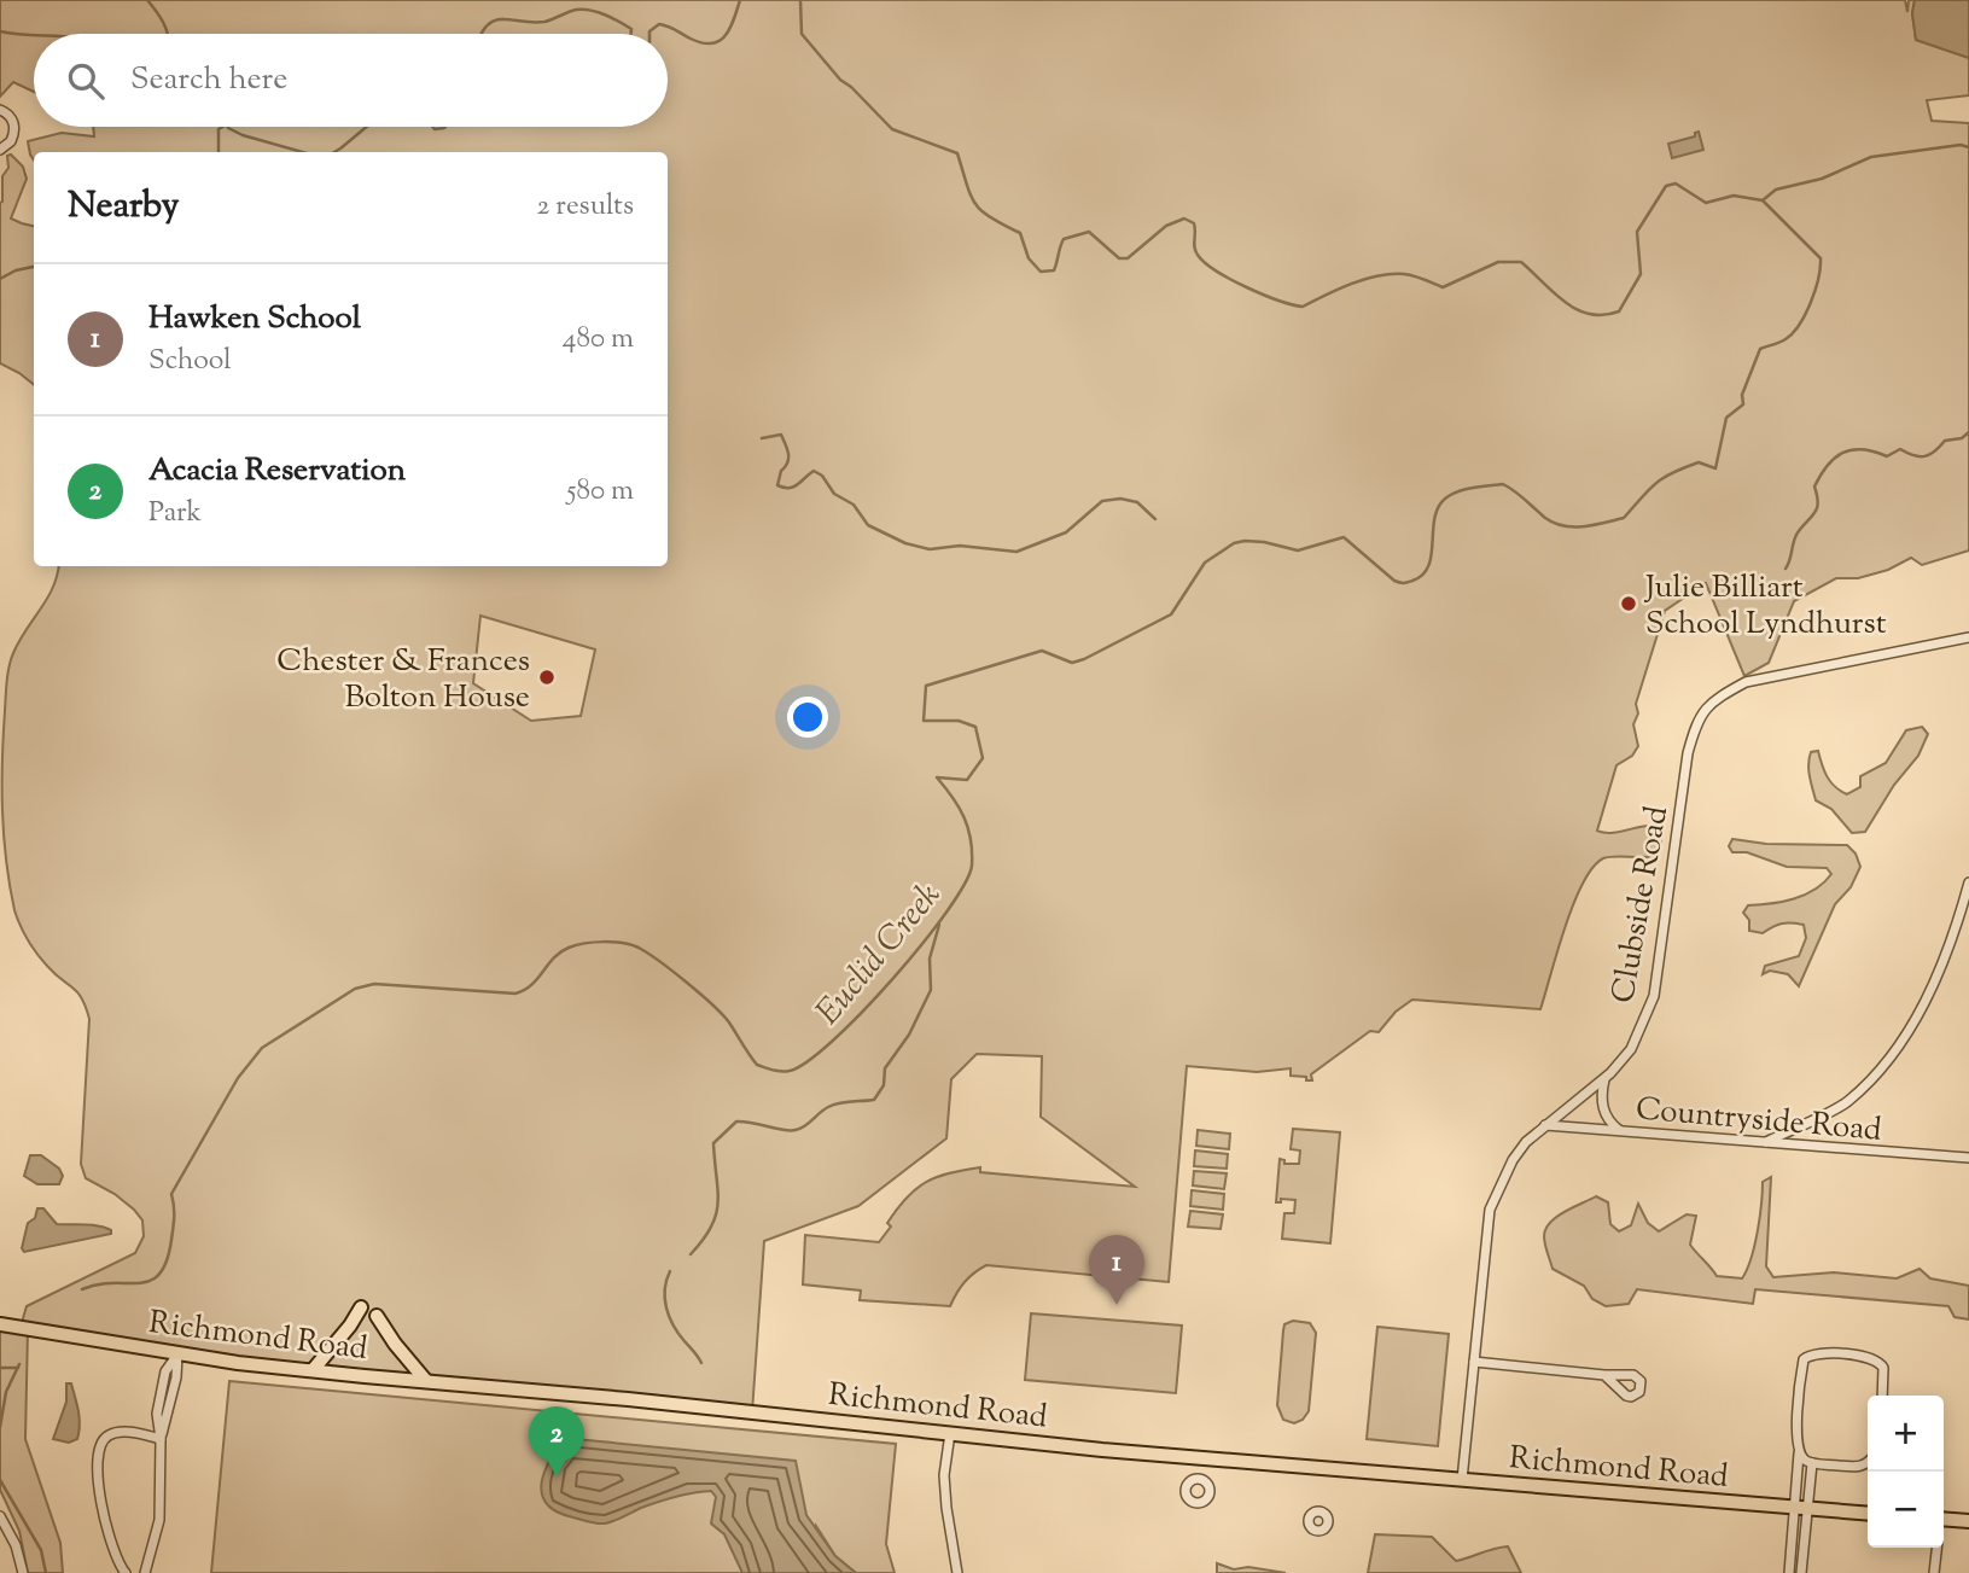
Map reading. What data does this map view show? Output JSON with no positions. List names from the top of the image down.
{
  "streets": {
    "main road": ["Richmond Road"],
    "street": ["Clubside Road", "Countryside Road"]
  },
  "crossings": [
    ["Clubside Road", "Countryside Road"],
    ["Clubside Road", "Richmond Road"]
  ],
  "water": ["Euclid Creek"],
  "places": ["Julie Billiart School Lyndhurst", "Chester & Frances Bolton House"],
  "page": {
    "search": "Search here",
    "heading": ["Nearby", "2 results"],
    "list": [
      {
        "mark": "1",
        "name": "Hawken School",
        "note": "School",
        "value": "480 m"
      },
      {
        "mark": "2",
        "name": "Acacia Reservation",
        "note": "Park",
        "value": "580 m"
      }
    ],
    "pins": ["1", "2"],
    "map_buttons": ["+", "−"]
  }
}
